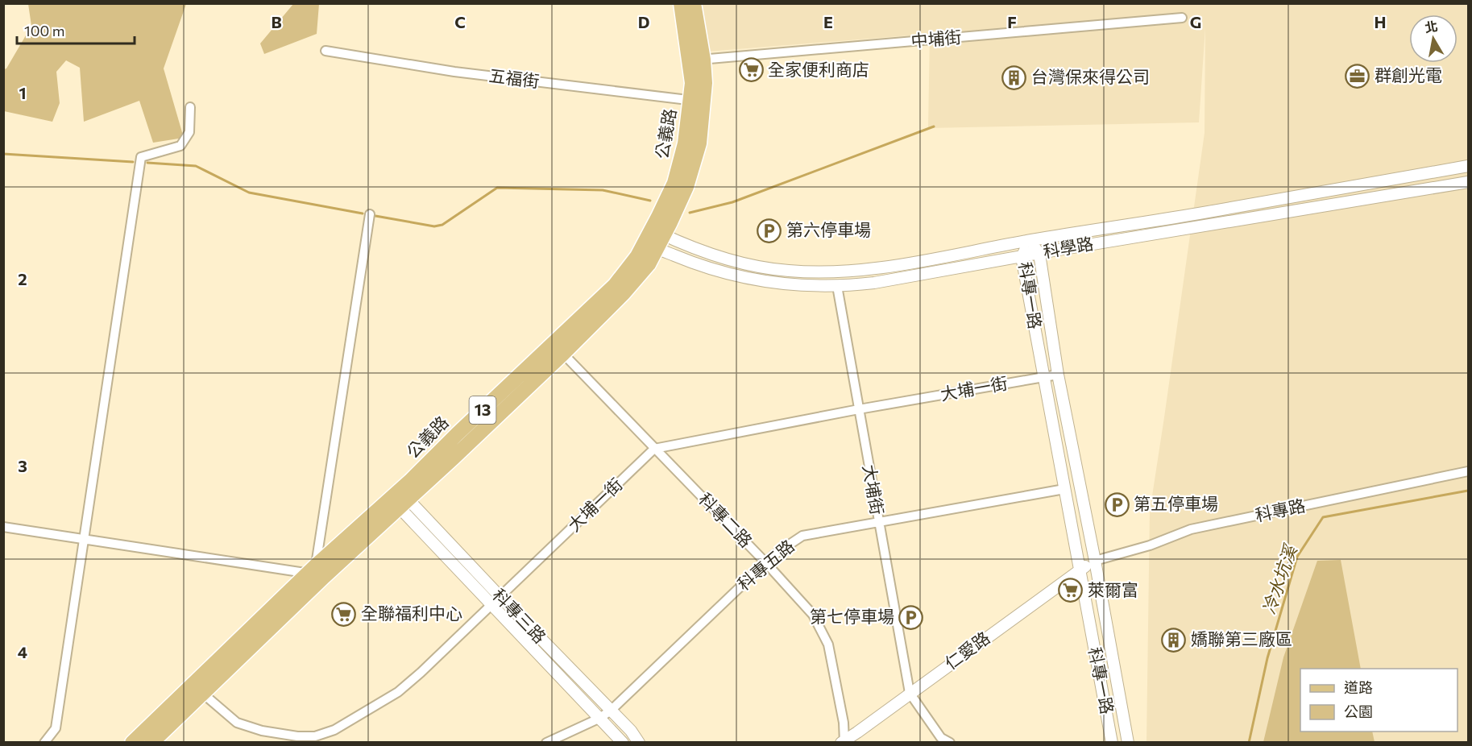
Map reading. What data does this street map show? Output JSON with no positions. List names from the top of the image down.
{
  "streets": {
    "main road": ["公義路", "13"],
    "street": [
      "中埔街",
      "五福街",
      "科學路",
      "科專一路",
      "大埔一街",
      "大埔街",
      "科專路",
      "科專二路",
      "科專五路",
      "科專三路",
      "仁愛路"
    ]
  },
  "crossings": [
    ["中埔街", "公義路"],
    ["五福街", "公義路"],
    ["公義路", "科學路"],
    ["公義路", "大埔一街"],
    ["公義路", "科專二路"],
    ["公義路", "科專三路"],
    ["科學路", "科專一路"],
    ["科學路", "大埔街"],
    ["科專一路", "大埔一街"],
    ["科專一路", "科專路"],
    ["科專一路", "科專五路"],
    ["科專一路", "仁愛路"],
    ["大埔一街", "大埔街"],
    ["大埔一街", "科專二路"],
    ["大埔一街", "科專三路"],
    ["大埔街", "科專五路"],
    ["大埔街", "仁愛路"],
    ["科專路", "仁愛路"],
    ["科專二路", "科專五路"],
    ["科專二路", "仁愛路"],
    ["科專五路", "科專三路"]
  ],
  "water": ["冷水坑溪"],
  "places": {
    "supermarket": ["全家便利商店", "萊爾富", "全聯福利中心"],
    "office": ["群創光電"],
    "building": ["台灣保來得公司", "嬌聯第三廠區"],
    "parking": ["第六停車場", "第五停車場", "第七停車場"]
  },
  "legend": ["道路", "公園"],
  "scale_bar": "100 m",
  "north": "top",
  "grid": {
    "columns": [
      "B",
      "C",
      "D",
      "E",
      "F",
      "G",
      "H"
    ],
    "rows": [
      "1",
      "2",
      "3",
      "4"
    ]
  }
}
